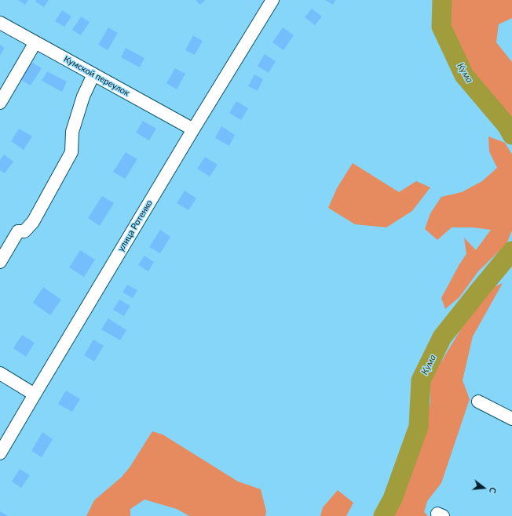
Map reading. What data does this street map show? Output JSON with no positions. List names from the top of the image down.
{
  "streets": {
    "street": ["Кумской переулок", "улица Ротенко"]
  },
  "crossings": [
    ["Кумской переулок", "улица Ротенко"]
  ],
  "water": ["Кума"],
  "north": "right"
}
